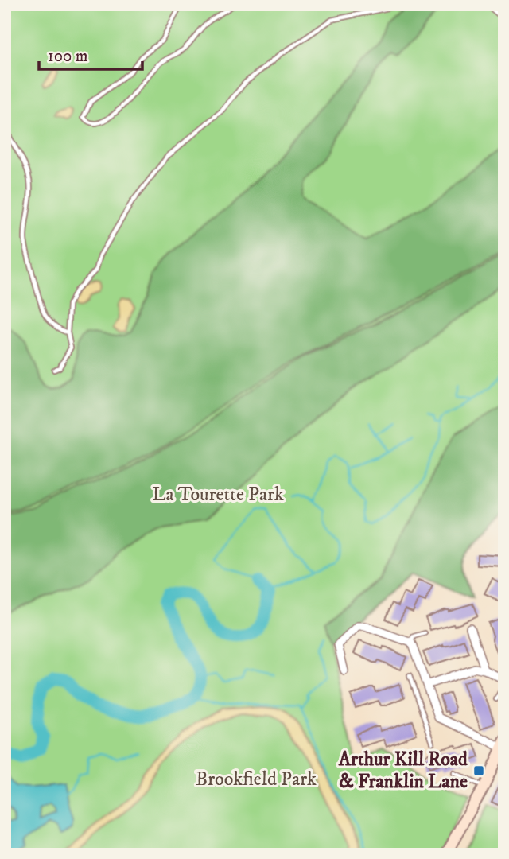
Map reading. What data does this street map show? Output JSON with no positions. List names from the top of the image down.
{
  "parks": ["La Tourette Park", "Brookfield Park"],
  "places": {
    "transit": ["Arthur Kill Road & Franklin Lane"]
  },
  "scale_bar": "100 m"
}
